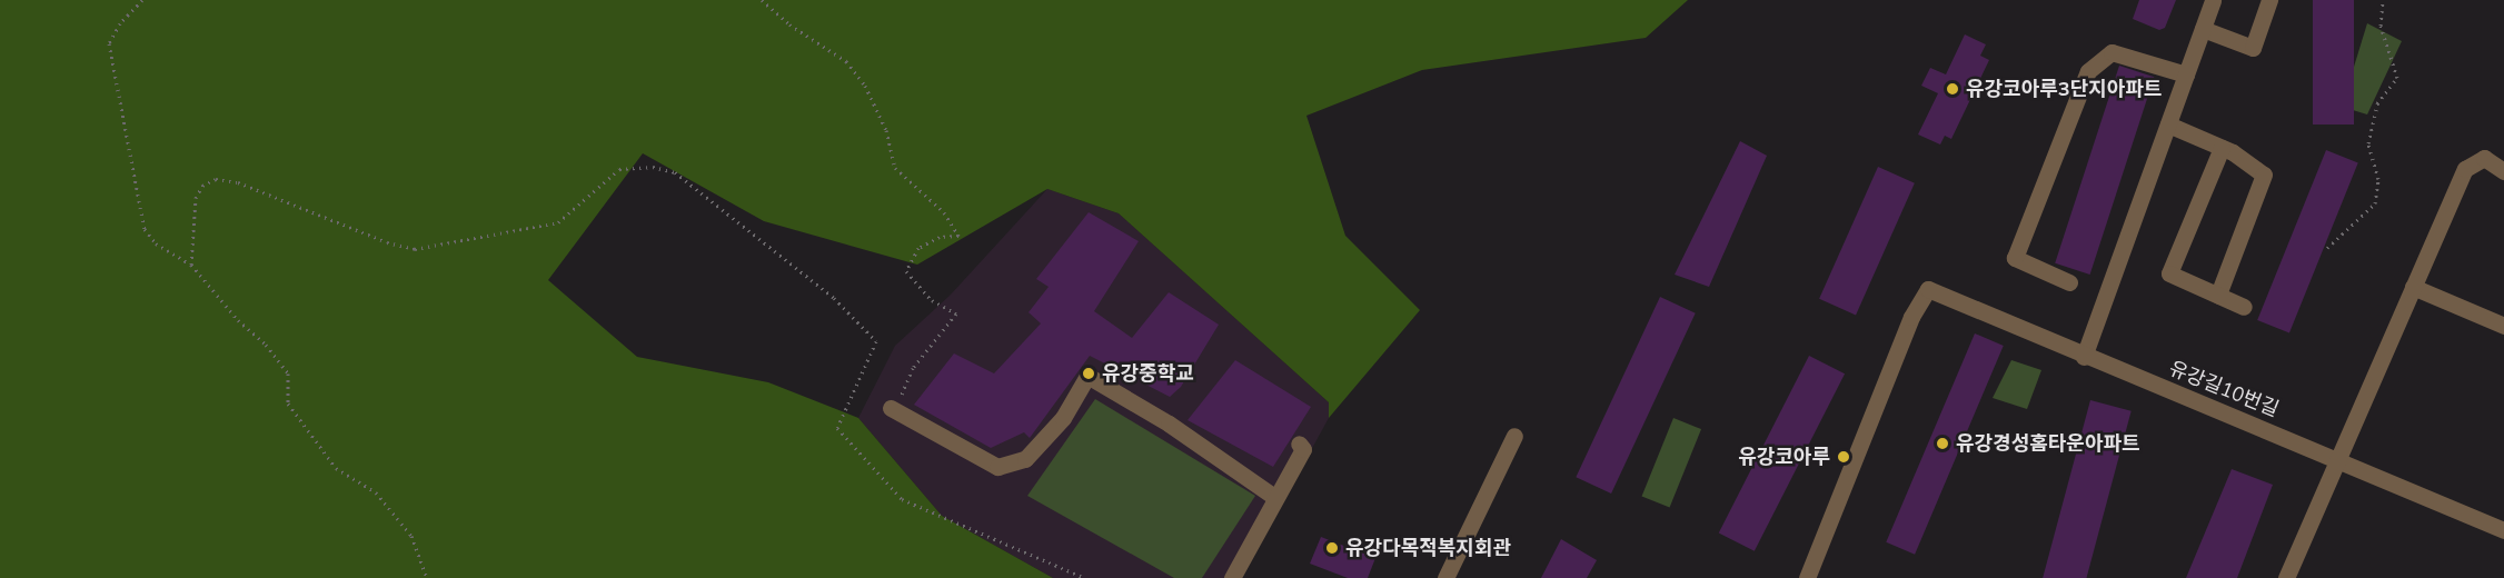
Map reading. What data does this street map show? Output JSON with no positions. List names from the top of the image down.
{
  "streets": {
    "street": ["유강길10번길"]
  },
  "places": [
    "유강코아루3단지아파트",
    "유강중학교",
    "유강경성홈타운아파트",
    "유강코아루",
    "유강다목적복지회관"
  ]
}
